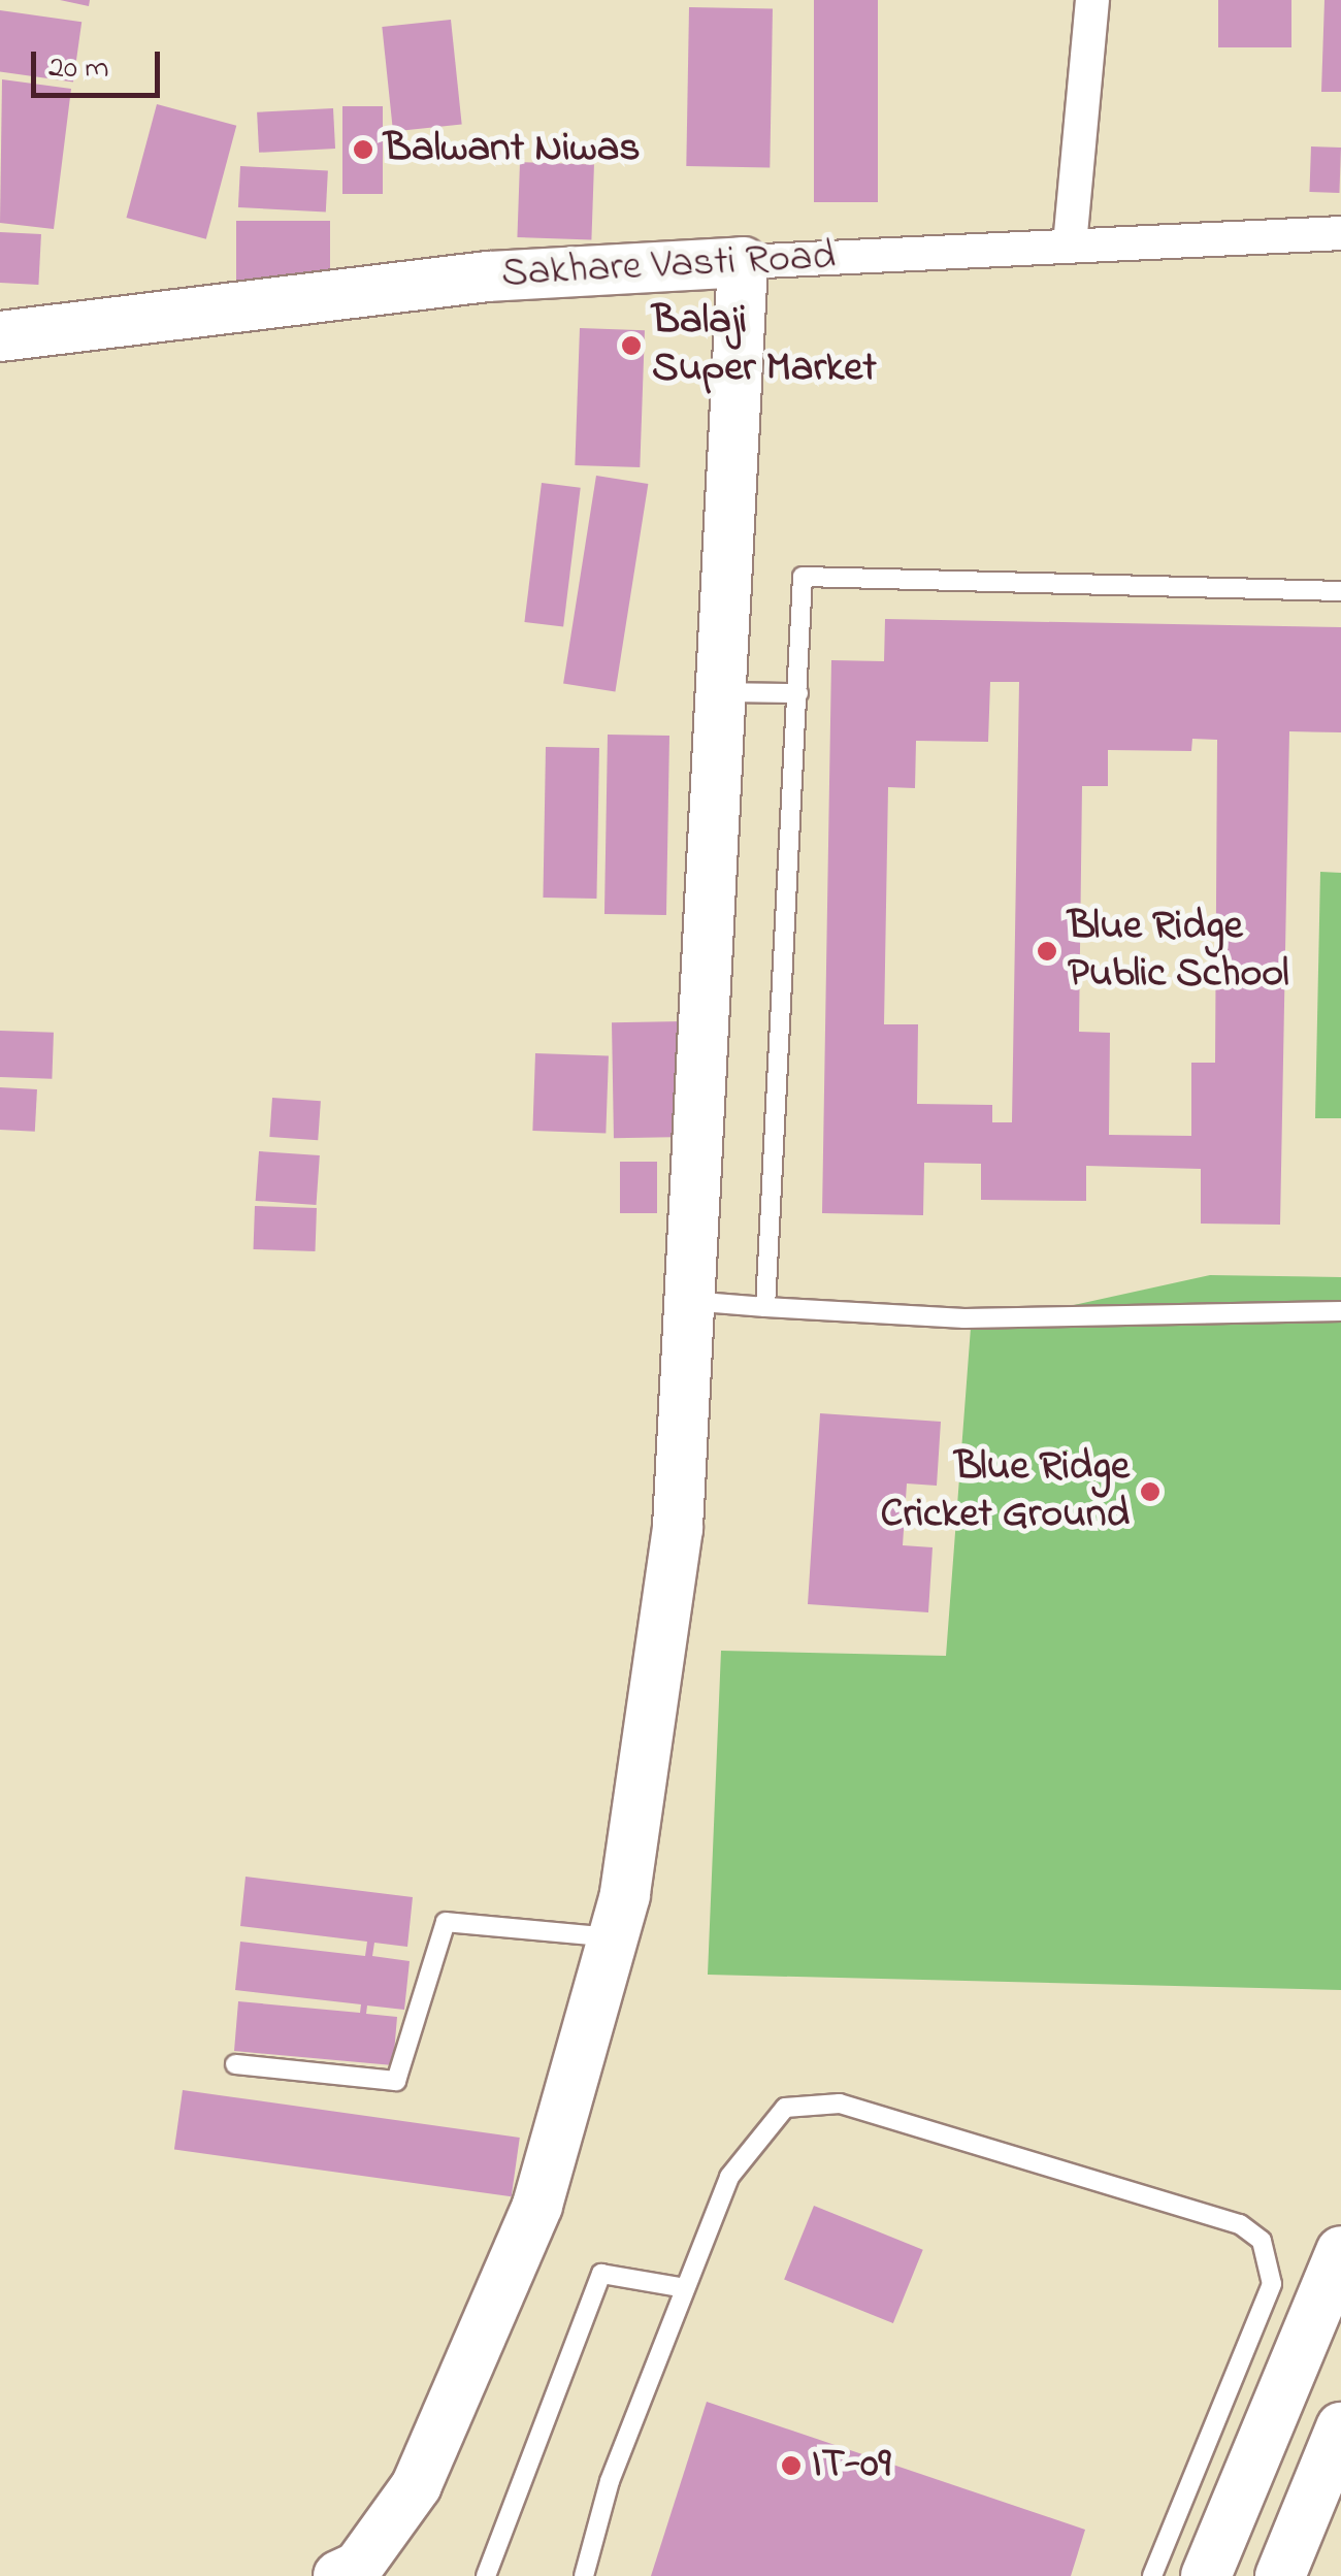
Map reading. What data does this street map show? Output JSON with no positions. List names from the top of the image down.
{
  "streets": {
    "street": ["Sakhare Vasti Road"]
  },
  "places": [
    "Balwant Niwas",
    "Balaji Super Market",
    "Blue Ridge Public School",
    "Blue Ridge Cricket Ground",
    "IT-09"
  ],
  "scale_bar": "20 m"
}
